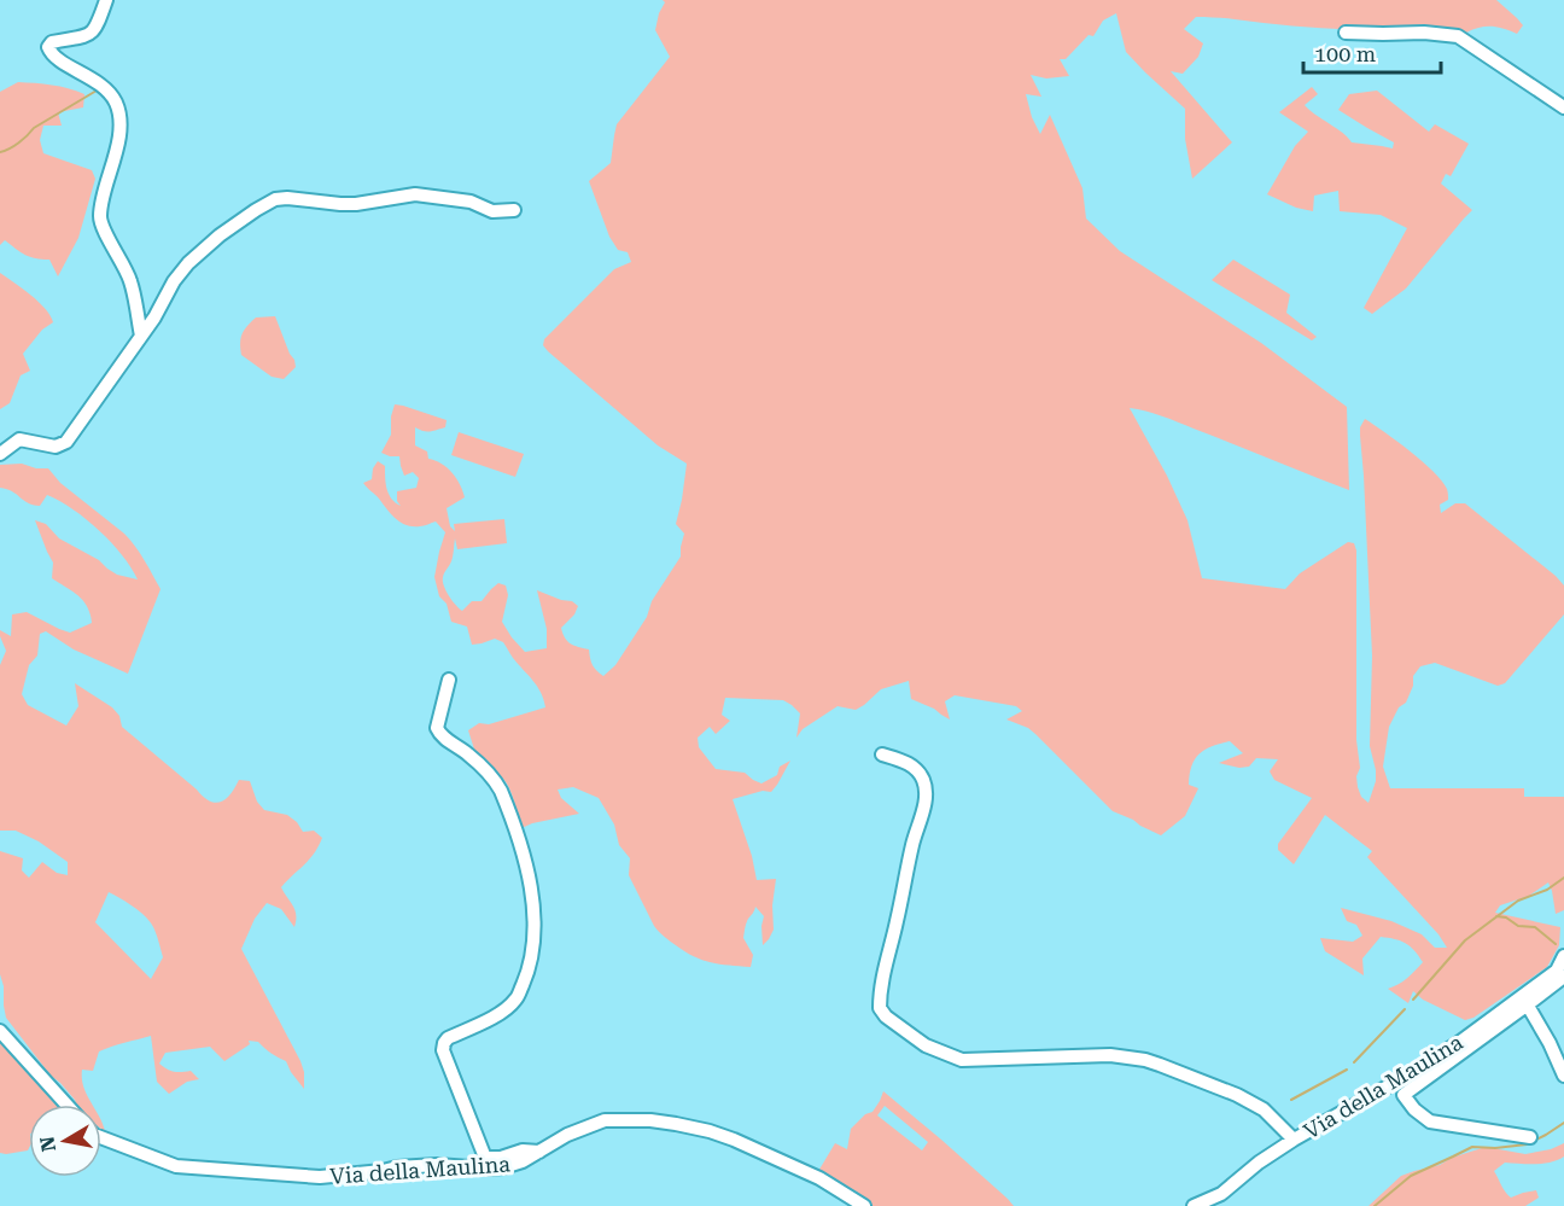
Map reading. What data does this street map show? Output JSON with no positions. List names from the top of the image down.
{
  "streets": {
    "street": ["Via della Maulina"]
  },
  "scale_bar": "100 m",
  "north": "left"
}
